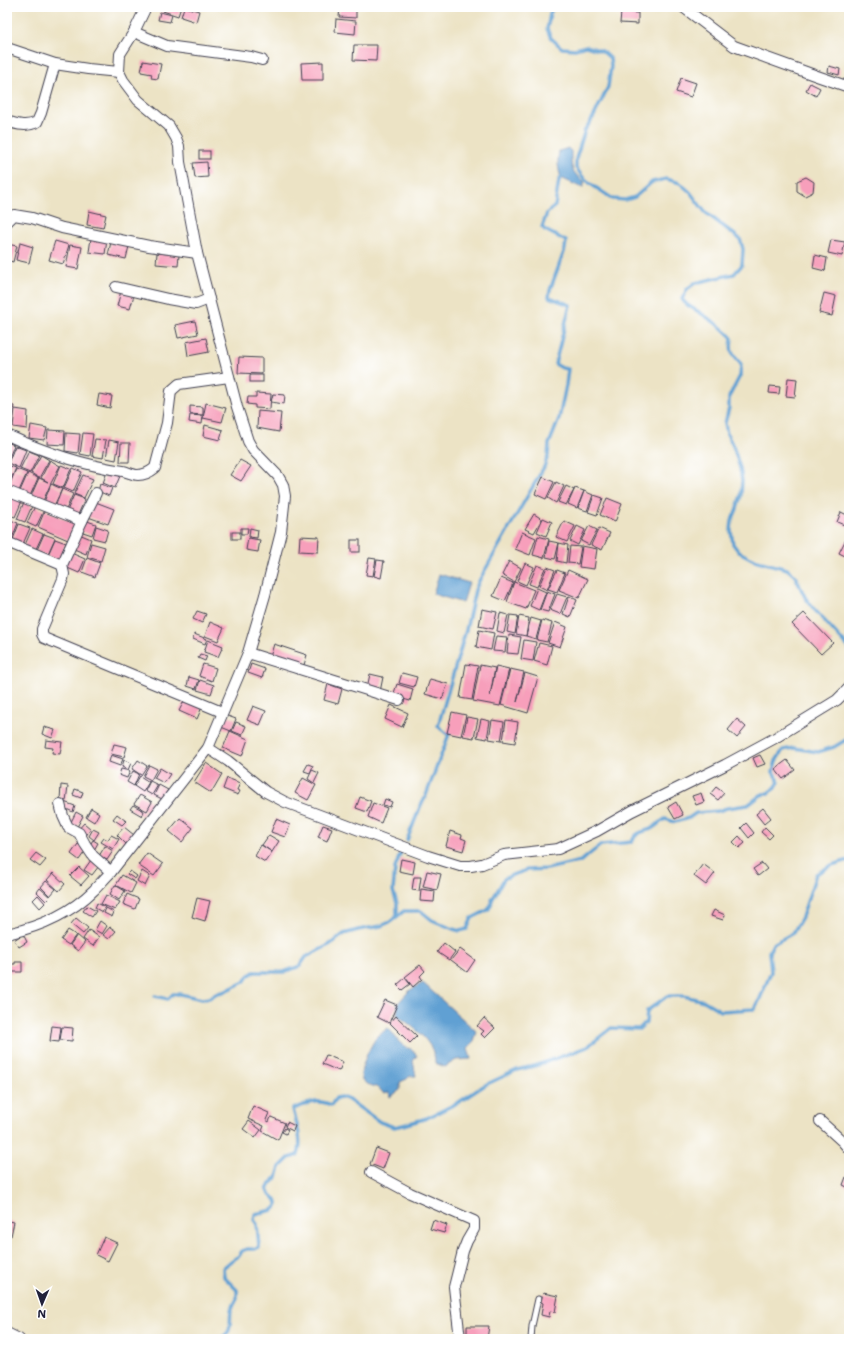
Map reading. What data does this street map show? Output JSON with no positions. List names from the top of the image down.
{
  "north": "bottom"
}
